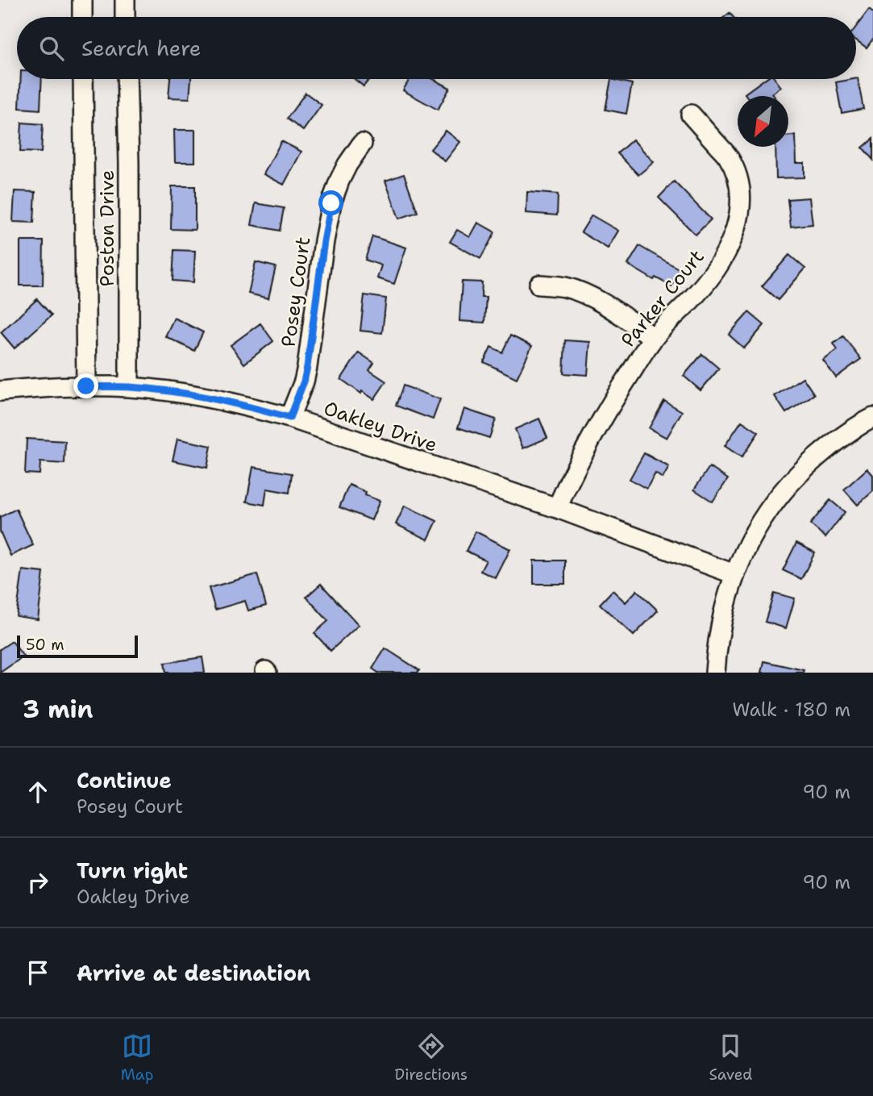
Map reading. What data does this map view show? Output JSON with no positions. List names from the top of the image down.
{
  "streets": {
    "street": [
      "Poston Drive",
      "Posey Court",
      "Parker Court",
      "Oakley Drive"
    ]
  },
  "crossings": [
    ["Poston Drive", "Oakley Drive"],
    ["Posey Court", "Oakley Drive"],
    ["Parker Court", "Oakley Drive"]
  ],
  "scale_bar": "50 m",
  "north": "bottom left",
  "page": {
    "search": "Search here",
    "scale": "50 m",
    "heading": ["3 min", "Walk · 180 m"],
    "list": [
      ["Continue", "Posey Court", "90 m"],
      ["Turn right", "Oakley Drive", "90 m"],
      "Arrive at destination"
    ],
    "nav": ["Map", "Directions", "Saved"]
  }
}
